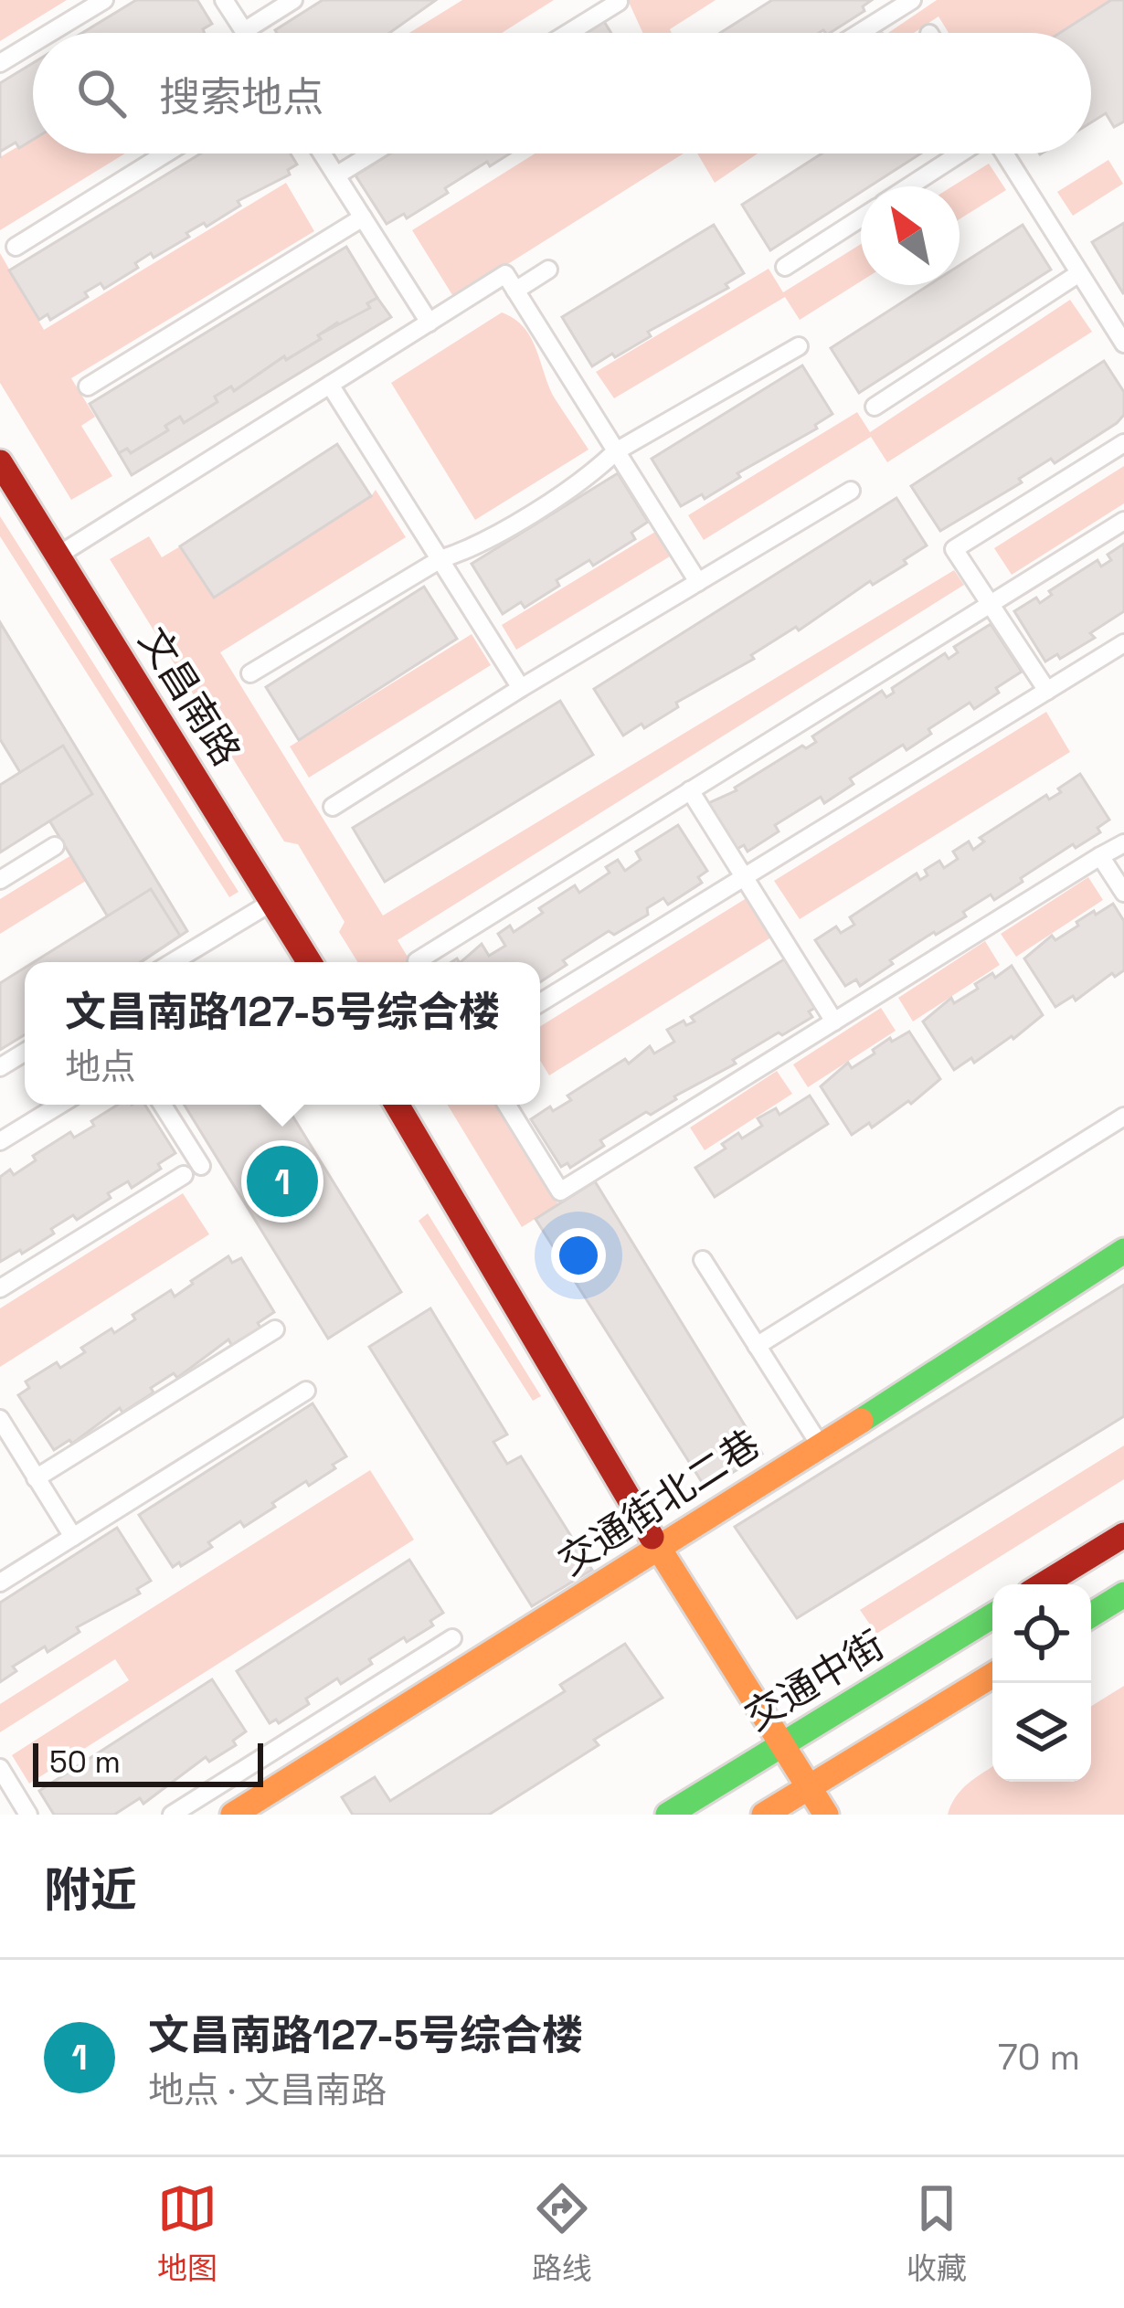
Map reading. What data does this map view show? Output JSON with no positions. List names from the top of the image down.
{
  "streets": {
    "street": ["文昌南路", "交通街北二巷", "交通中街"]
  },
  "scale_bar": "50 m",
  "north": "top left",
  "page": {
    "search": "搜索地点",
    "popup": ["文昌南路127-5号综合楼", "地点"],
    "pins": "1",
    "scale": "50 m",
    "heading": "附近",
    "list": [
      {
        "mark": "1",
        "name": "文昌南路127-5号综合楼",
        "note": "地点 · 文昌南路",
        "value": "70 m"
      }
    ],
    "nav": ["地图", "路线", "收藏"]
  }
}
